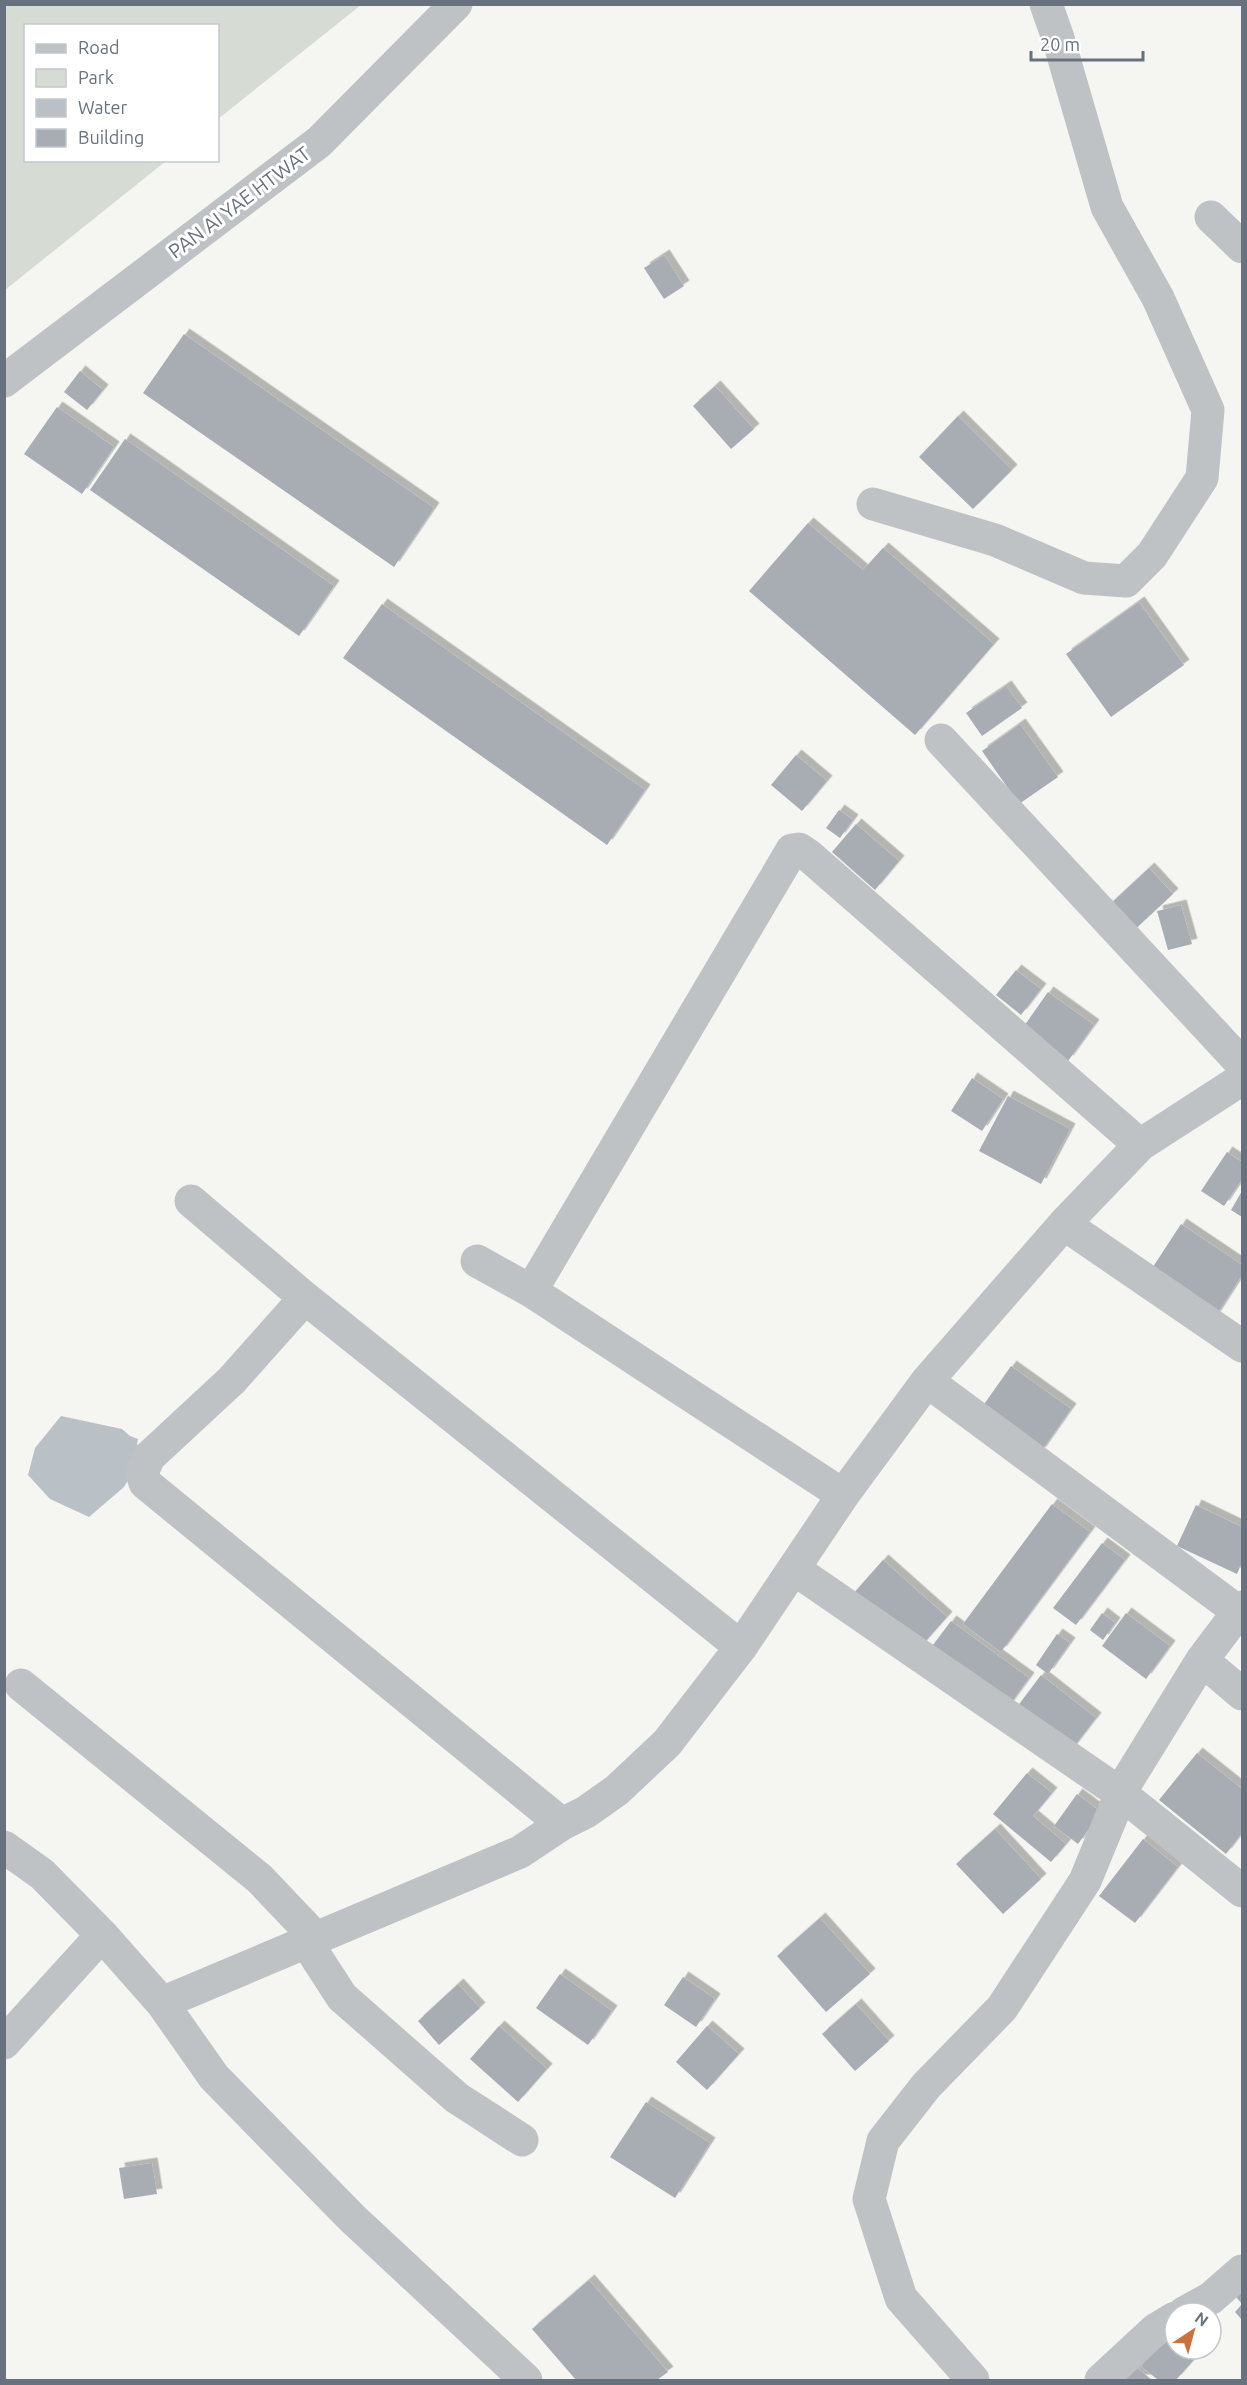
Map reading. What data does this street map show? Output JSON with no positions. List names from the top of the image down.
{
  "streets": {
    "street": ["PAN AI YAE HTWAT"]
  },
  "legend": [
    "Road",
    "Park",
    "Water",
    "Building"
  ],
  "scale_bar": "20 m",
  "north": "top right"
}
